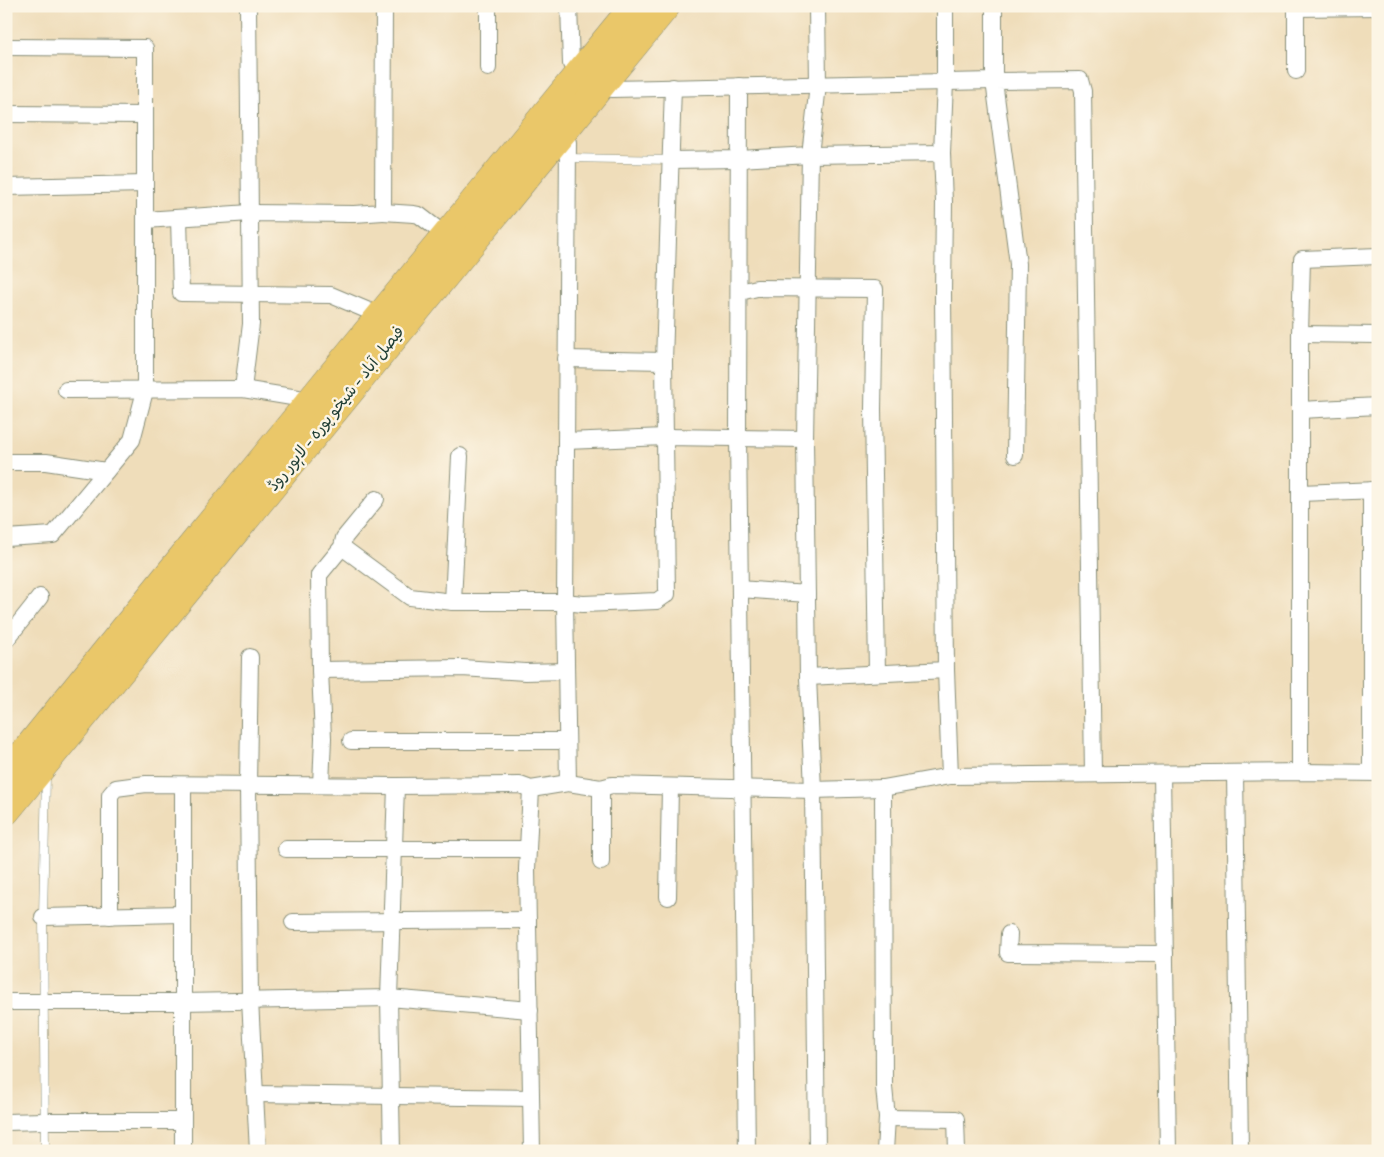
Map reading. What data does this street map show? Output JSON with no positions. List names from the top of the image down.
{
  "streets": {
    "highway": ["فیصل آباد - شیخو پورہ - لاہور روڈ"]
  }
}
